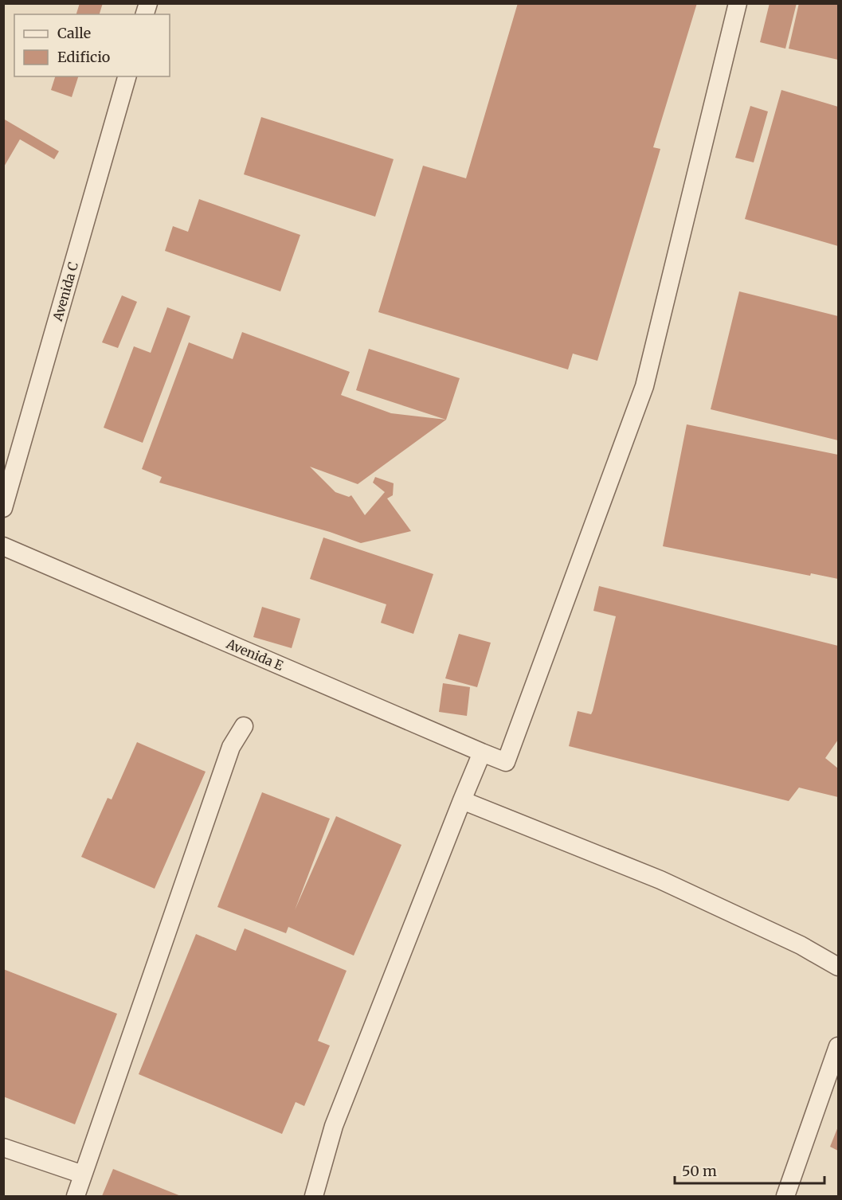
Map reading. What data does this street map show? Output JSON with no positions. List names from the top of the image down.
{
  "streets": {
    "street": ["Avenida C", "Avenida E"]
  },
  "legend": ["Calle", "Edificio"],
  "scale_bar": "50 m"
}
